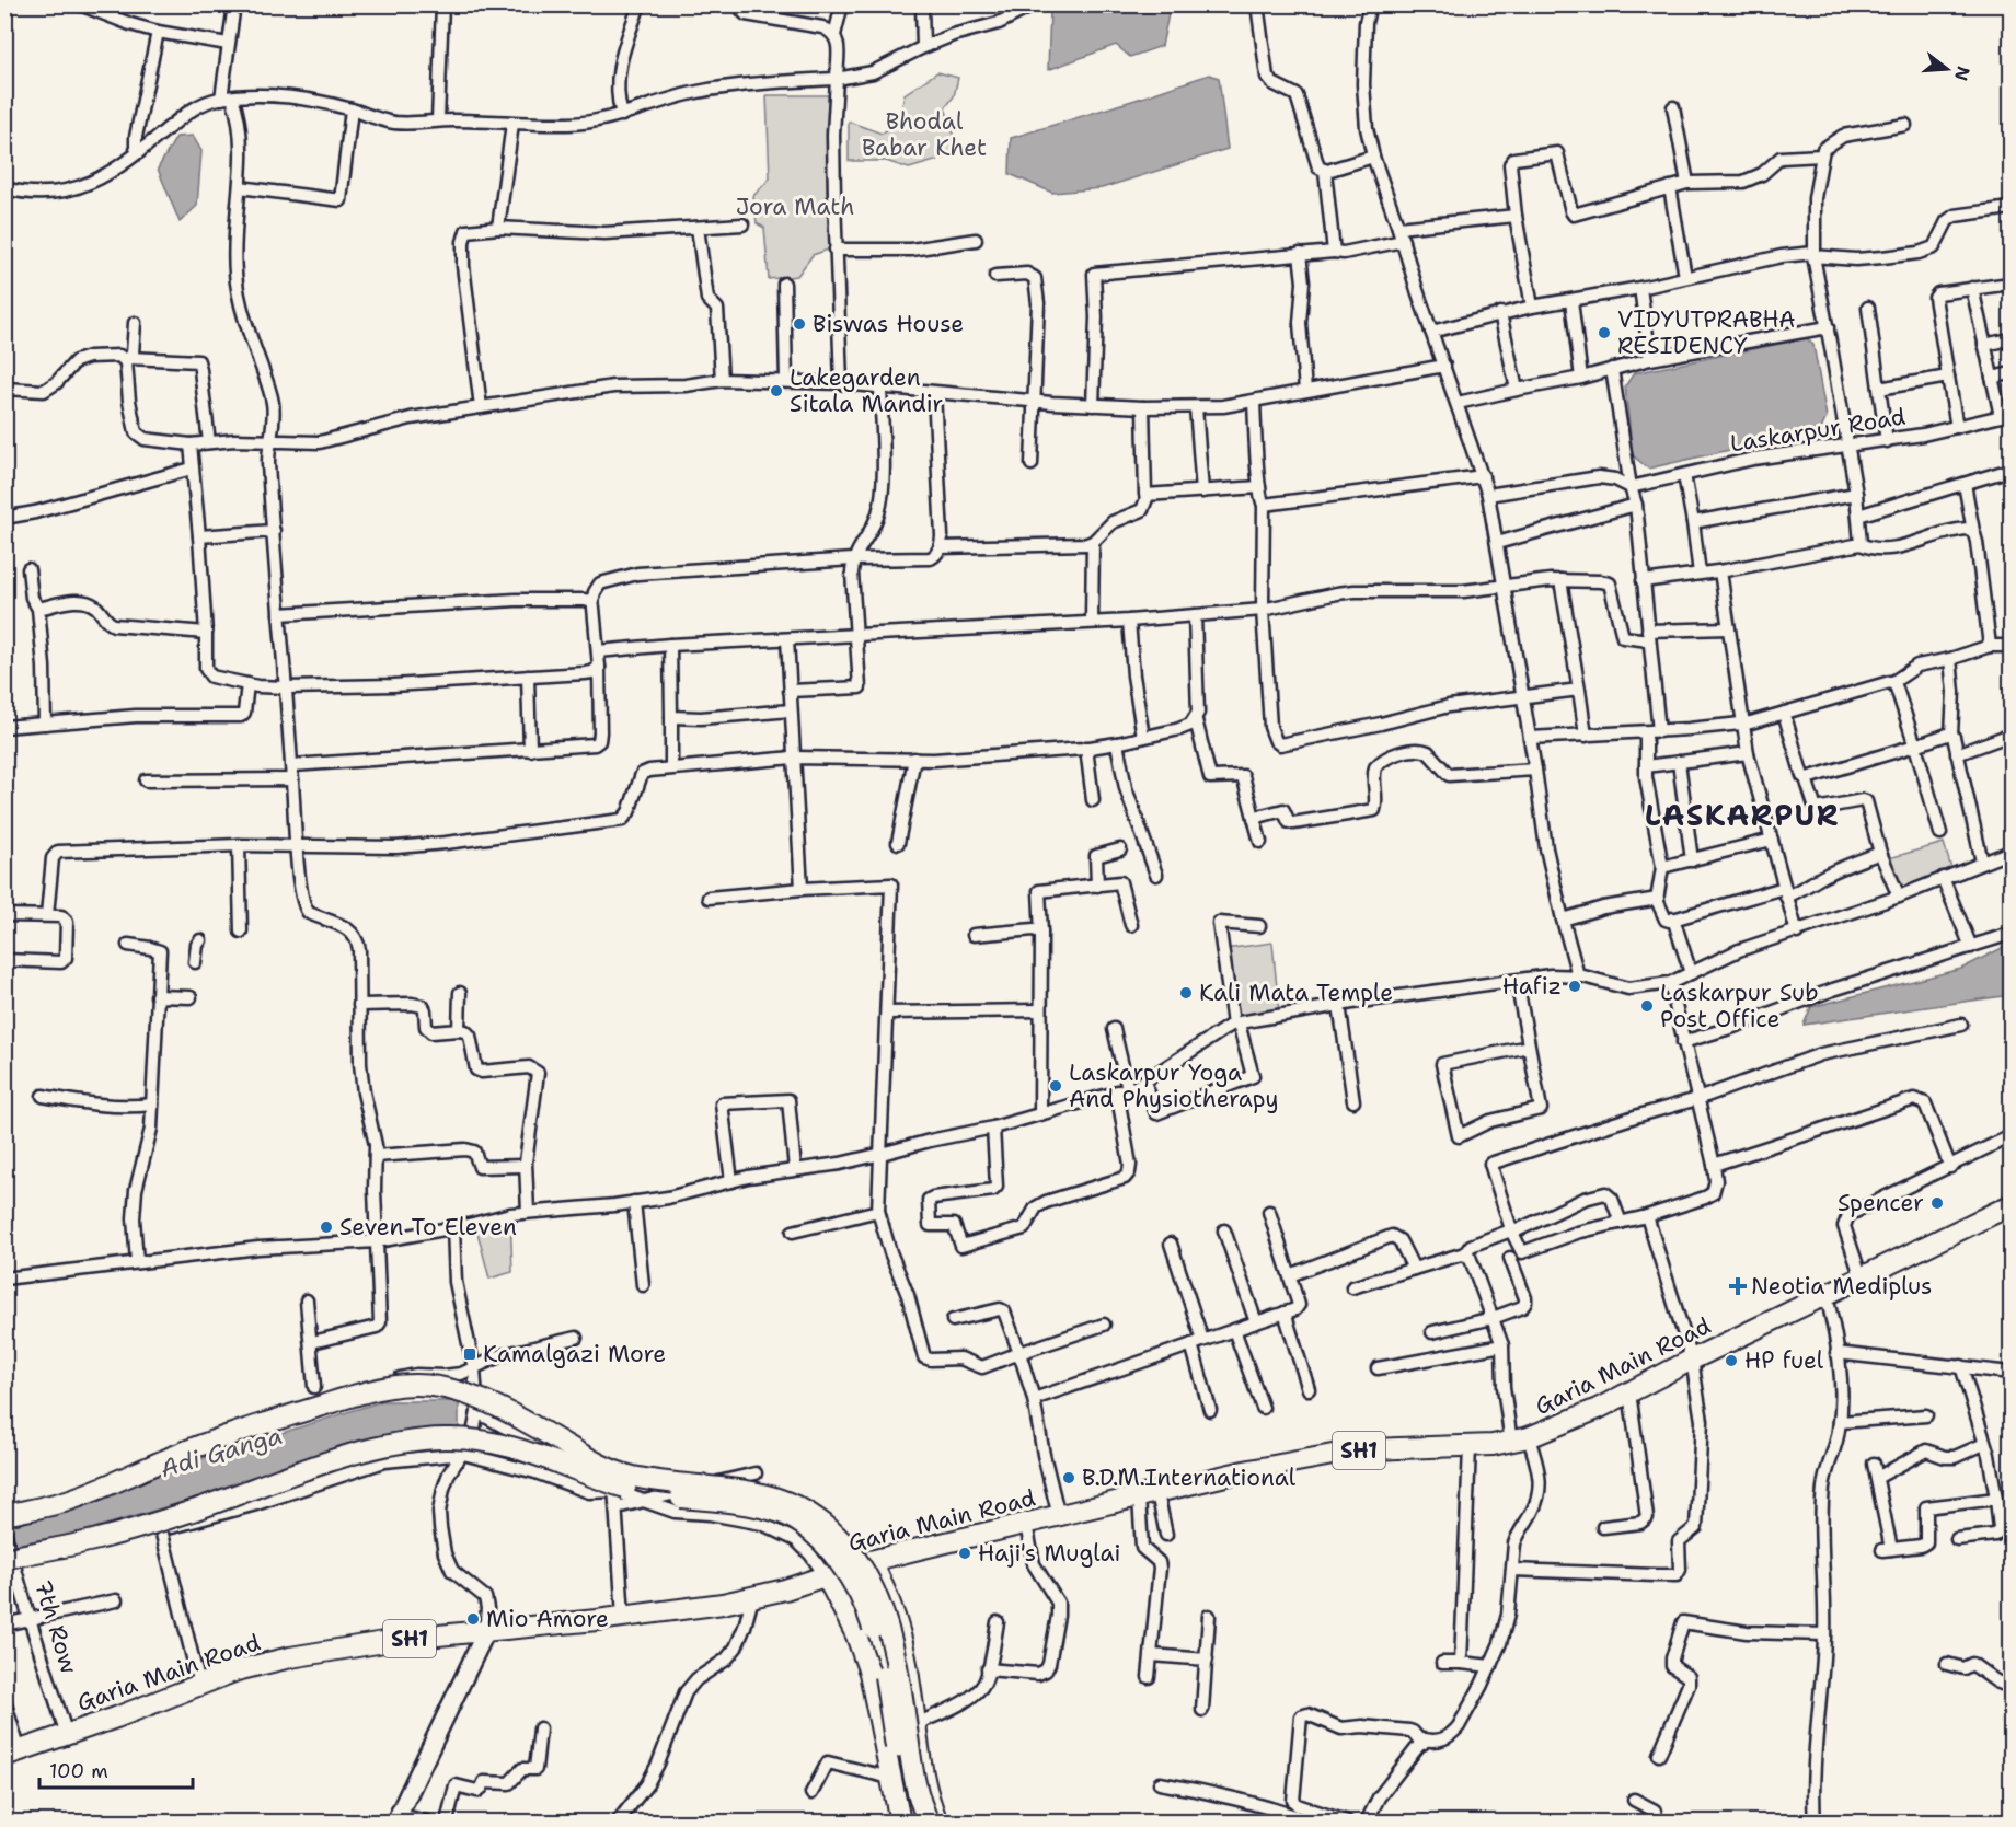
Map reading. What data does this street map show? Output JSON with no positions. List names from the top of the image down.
{
  "streets": {
    "main road": ["Garia Main Road", "SH1"],
    "street": ["Laskarpur Road", "7th Row"]
  },
  "crossings": [
    ["Garia Main Road", "7th Row"]
  ],
  "districts": ["LASKARPUR"],
  "water": ["Adi Ganga"],
  "parks": ["Bhodal Babar Khet", "Jora Math"],
  "places": {
    "other": [
      "Biswas House",
      "VIDYUTPRABHA RESIDENCY",
      "Lakegarden Sitala Mandir",
      "Hafiz",
      "Kali Mata Temple",
      "Laskarpur Sub Post Office",
      "Laskarpur Yoga And Physiotherapy",
      "Spencer",
      "Seven To Eleven",
      "HP fuel",
      "B.D.M.International",
      "Haji's Muglai",
      "Mio Amore"
    ],
    "health": ["Neotia Mediplus"],
    "transit": ["Kamalgazi More"]
  },
  "scale_bar": "100 m",
  "north": "right"
}
